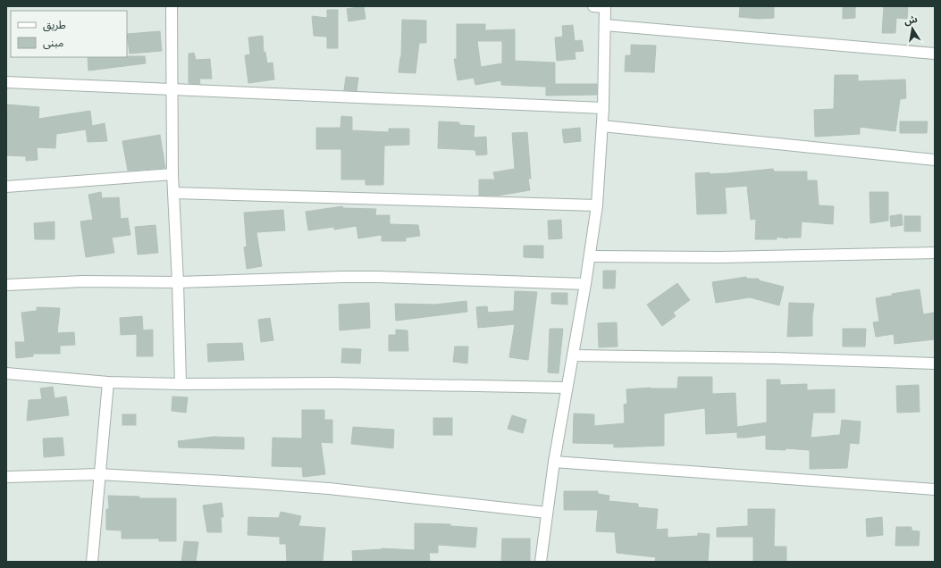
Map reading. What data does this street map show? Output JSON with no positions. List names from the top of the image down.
{
  "legend": ["طريق", "مبنى"],
  "north": "top"
}
